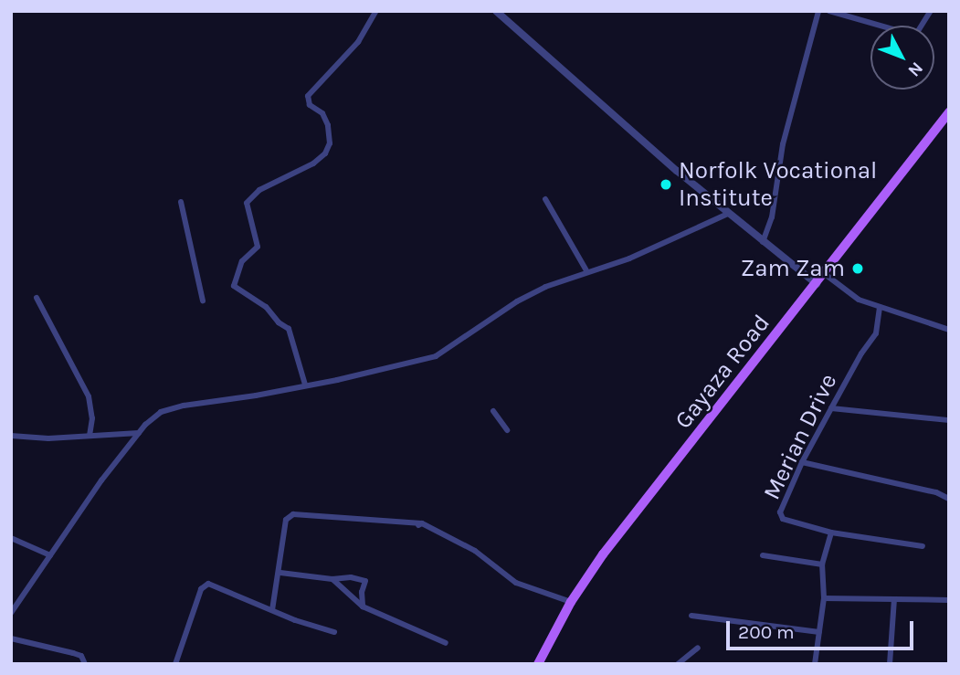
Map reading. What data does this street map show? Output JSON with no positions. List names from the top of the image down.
{
  "streets": {
    "main road": ["Gayaza Road"],
    "street": ["Merian Drive"]
  },
  "places": ["Norfolk Vocational Institute", "Zam Zam"],
  "scale_bar": "200 m",
  "north": "bottom right"
}
